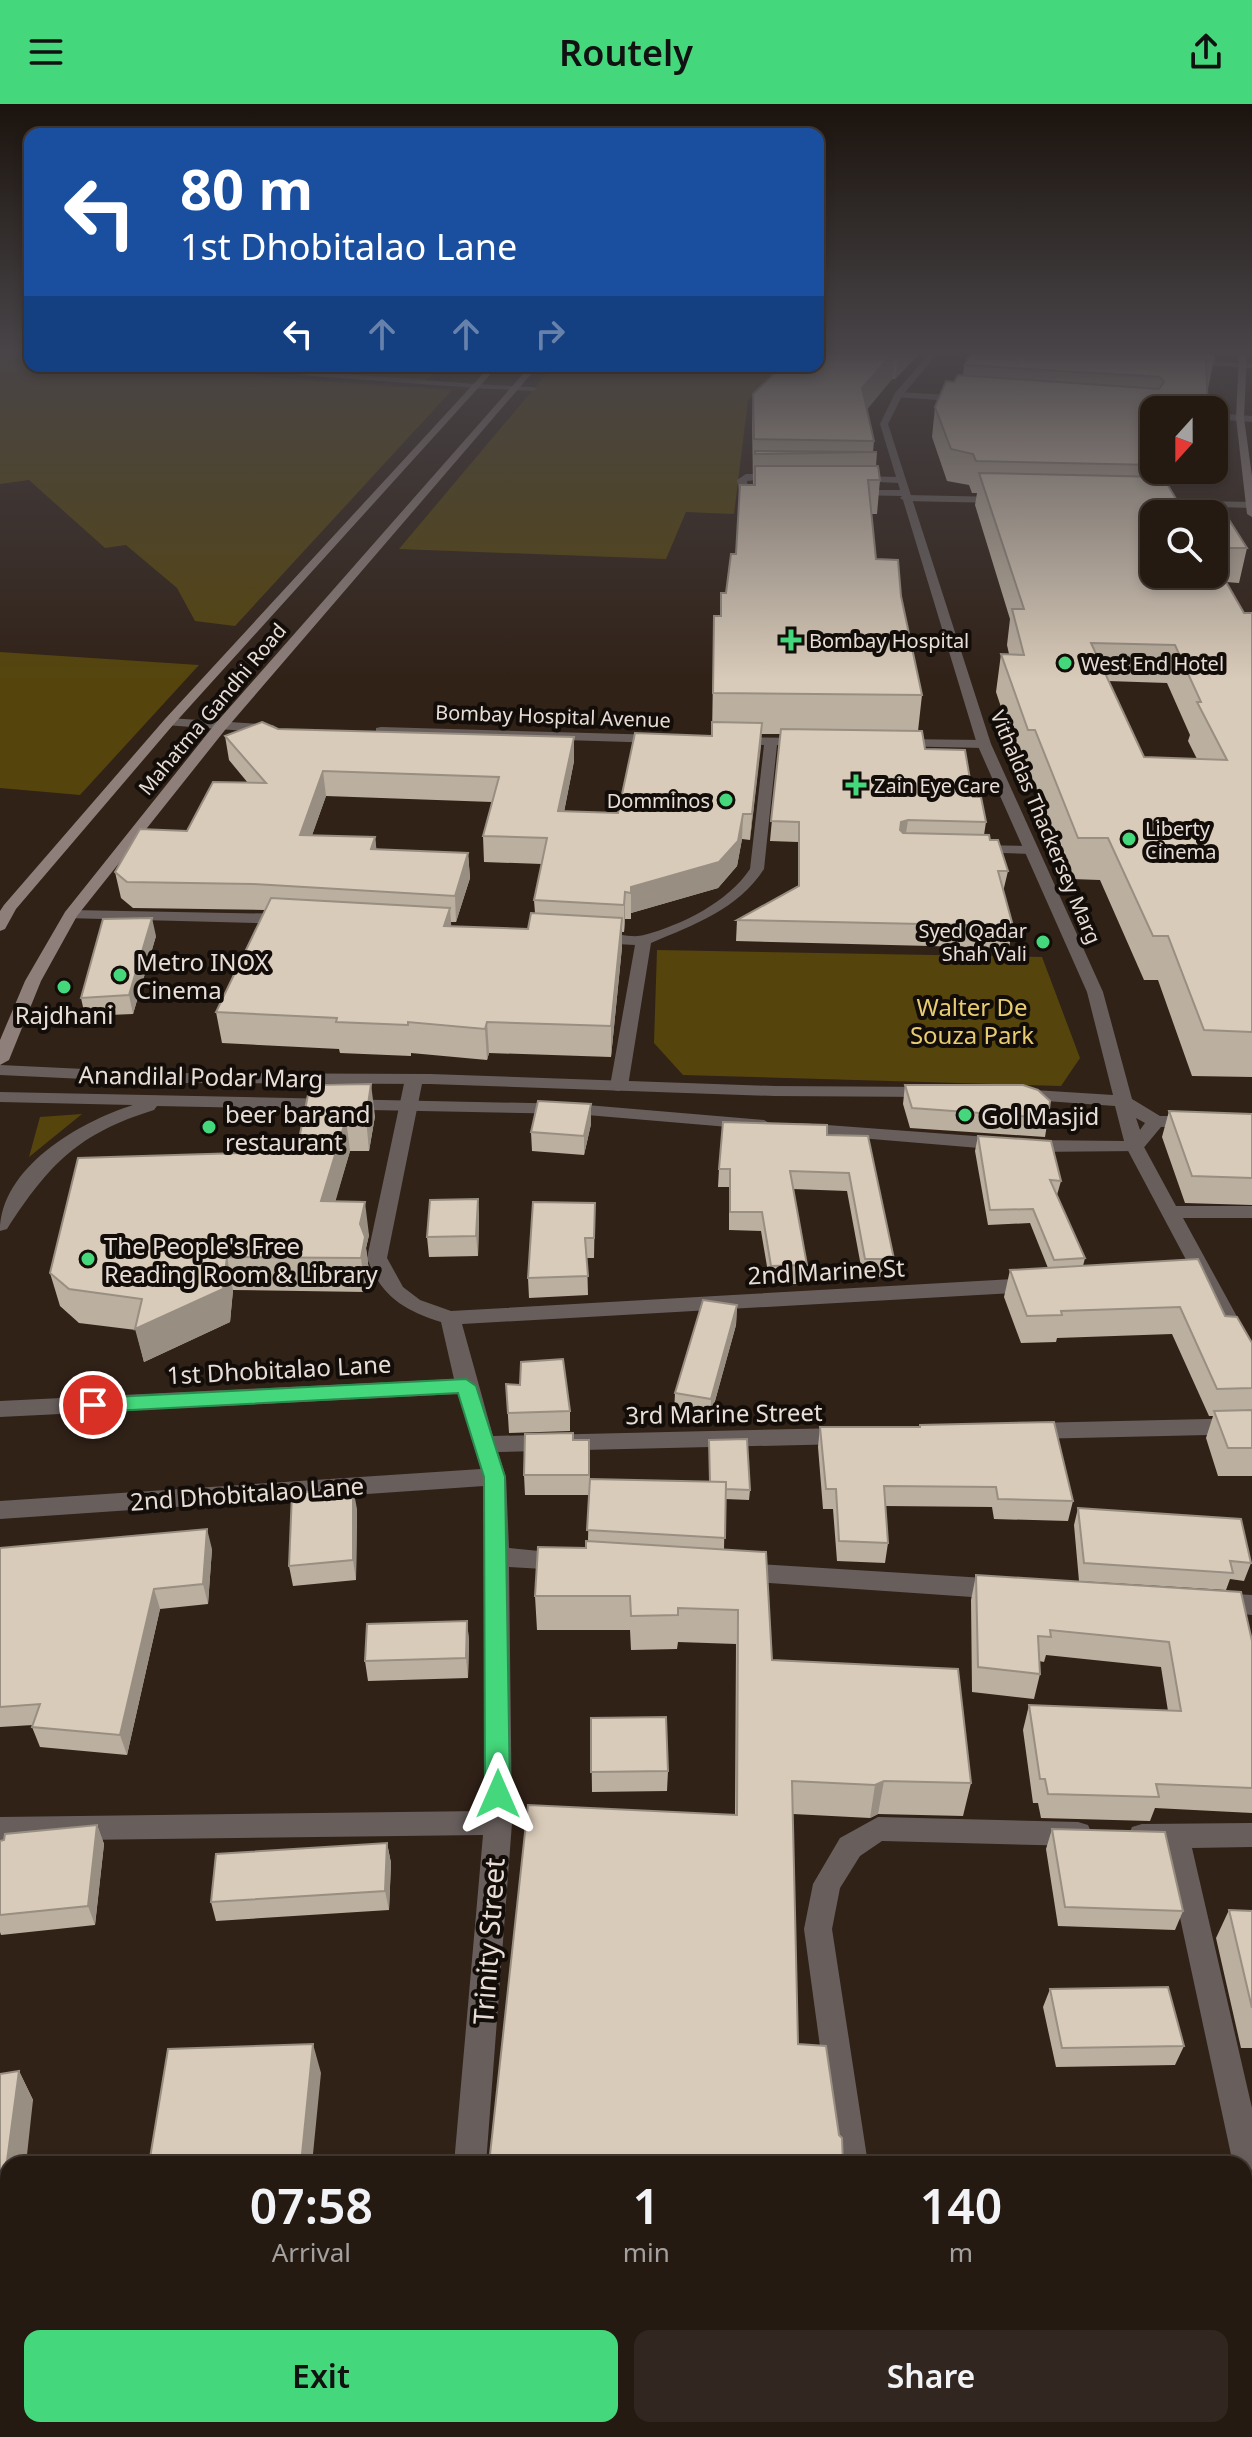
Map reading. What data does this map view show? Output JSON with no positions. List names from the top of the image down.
{
  "streets": {
    "main road": ["Mahatma Gandhi Road"],
    "street": [
      "Bombay Hospital Avenue",
      "Vithaldas Thackersey Marg",
      "Anandilal Podar Marg",
      "2nd Marine St",
      "1st Dhobitalao Lane",
      "3rd Marine Street",
      "2nd Dhobitalao Lane",
      "Trinity Street"
    ]
  },
  "crossings": [
    ["Vithaldas Thackersey Marg", "Anandilal Podar Marg"],
    ["2nd Marine St", "Trinity Street"],
    ["1st Dhobitalao Lane", "Trinity Street"],
    ["3rd Marine Street", "Trinity Street"],
    ["2nd Dhobitalao Lane", "Trinity Street"]
  ],
  "parks": ["Walter De Souza Park"],
  "places": {
    "health": ["Bombay Hospital", "Zain Eye Care"],
    "other": [
      "West End Hotel",
      "Domminos",
      "Liberty Cinema",
      "Syed Qadar Shah Vali",
      "Metro INOX Cinema",
      "Rajdhani",
      "Gol Masjid",
      "beer bar and restaurant",
      "The People's Free Reading Room & Library"
    ]
  },
  "north": "bottom",
  "page": {
    "header": "Routely",
    "turn": ["80 m", "1st Dhobitalao Lane"],
    "eta": [
      "07:58",
      "Arrival",
      "1",
      "min",
      "140",
      "m"
    ],
    "buttons": ["Exit", "Share"]
  }
}
